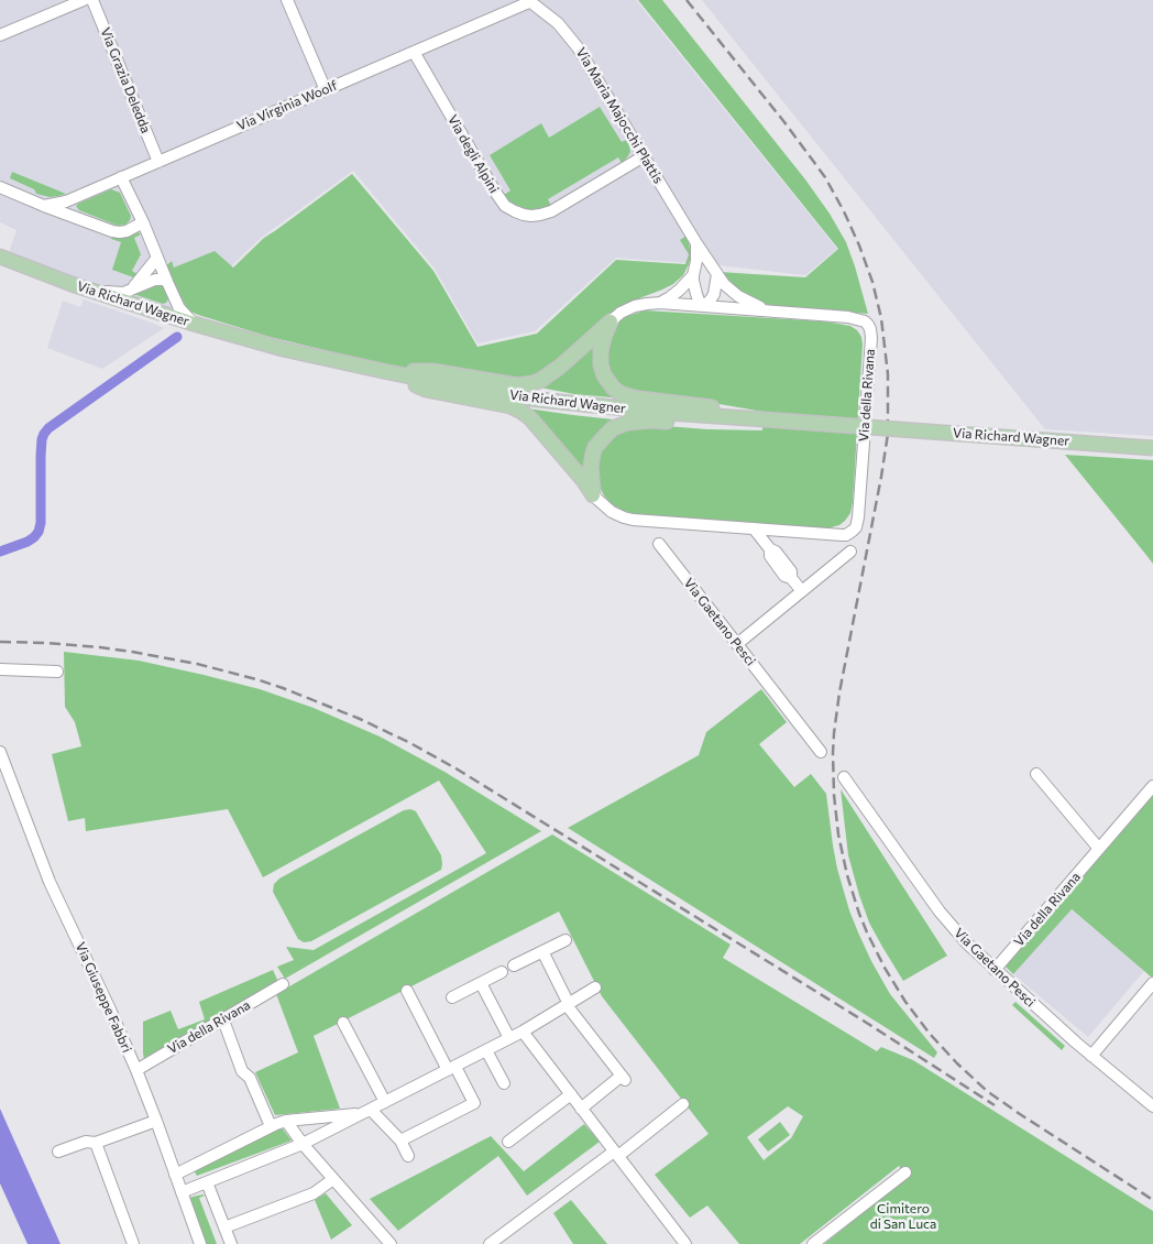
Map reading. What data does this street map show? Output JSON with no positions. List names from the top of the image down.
{
  "streets": {
    "main road": ["Via Richard Wagner"],
    "street": [
      "Via Grazia Deledda",
      "Via Virginia Woolf",
      "Via Maria Majocchi Plattis",
      "Via degli Alpini",
      "Via della Rivana",
      "Via Gaetano Pesci",
      "Via Giuseppe Fabbri"
    ]
  },
  "crossings": [
    ["Via Grazia Deledda", "Via Virginia Woolf"],
    ["Via Virginia Woolf", "Via Maria Majocchi Plattis"],
    ["Via Virginia Woolf", "Via degli Alpini"],
    ["Via Maria Majocchi Plattis", "Via degli Alpini"],
    ["Via Maria Majocchi Plattis", "Via della Rivana"],
    ["Via della Rivana", "Via Gaetano Pesci"],
    ["Via della Rivana", "Via Giuseppe Fabbri"]
  ],
  "parks": ["Cimitero di San Luca"]
}
